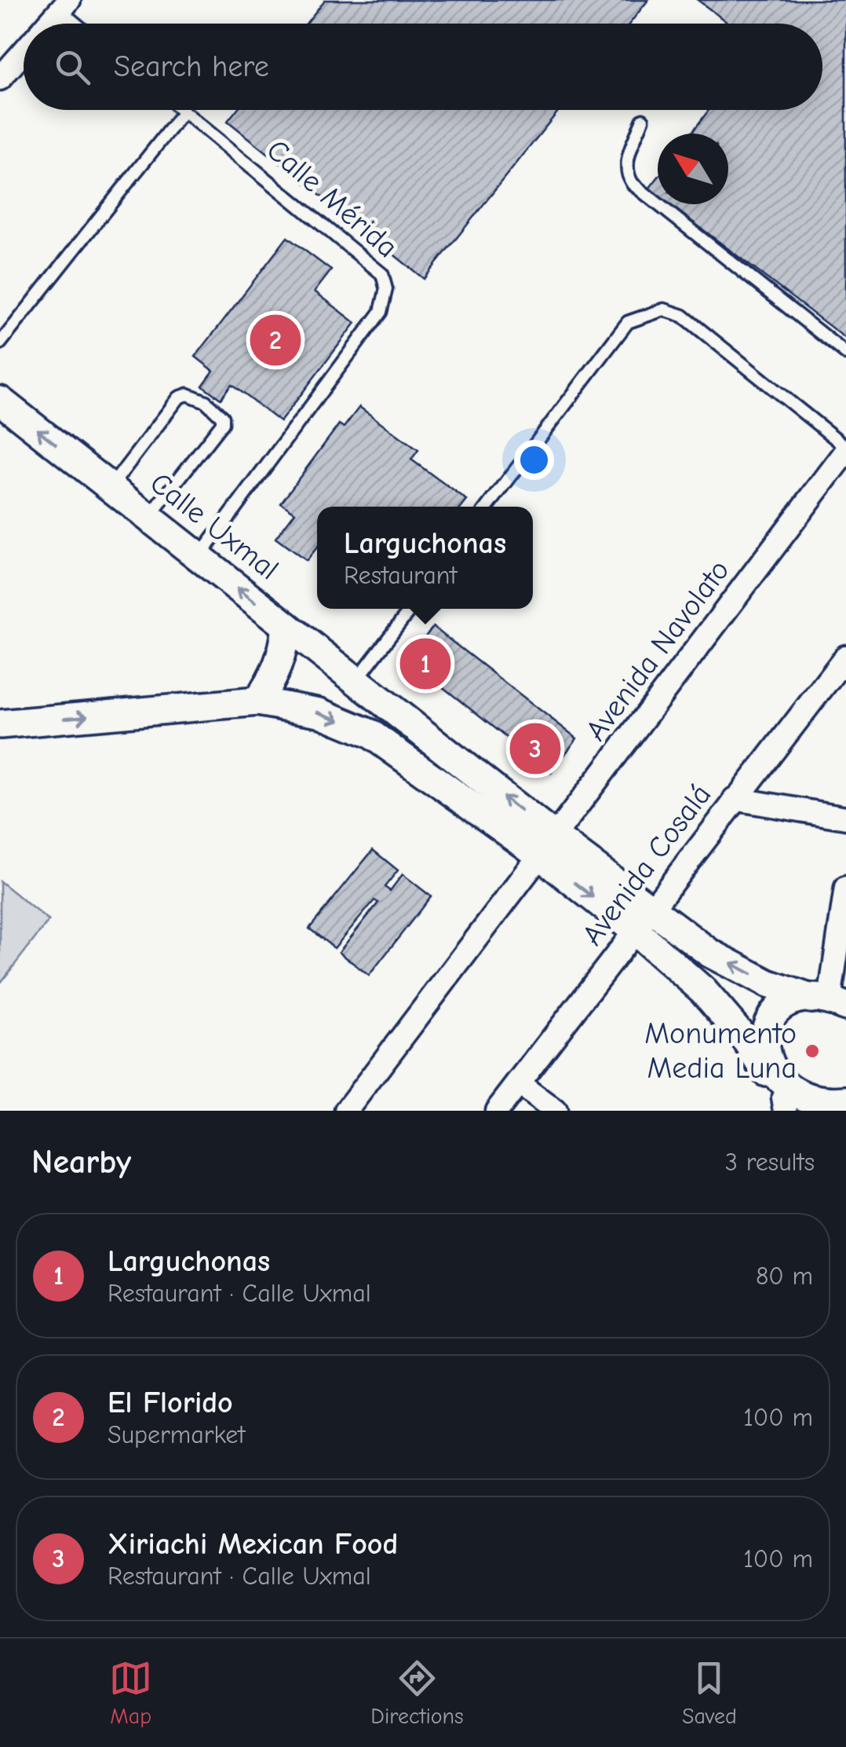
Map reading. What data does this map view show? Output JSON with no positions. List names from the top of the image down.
{
  "streets": {
    "street": ["Calle Uxmal", "Avenida Navolato", "Avenida Cosalá"],
    "lane": ["Calle Mérida"]
  },
  "crossings": [
    ["Calle Mérida", "Calle Uxmal"],
    ["Calle Uxmal", "Avenida Navolato"],
    ["Calle Uxmal", "Avenida Cosalá"]
  ],
  "places": ["Monumento Media Luna"],
  "north": "top left",
  "page": {
    "search": "Search here",
    "pins": ["2", "1", "3"],
    "popup": ["Larguchonas", "Restaurant"],
    "heading": ["Nearby", "3 results"],
    "list": [
      {
        "mark": "1",
        "name": "Larguchonas",
        "note": "Restaurant · Calle Uxmal",
        "value": "80 m"
      },
      {
        "mark": "2",
        "name": "El Florido",
        "note": "Supermarket",
        "value": "100 m"
      },
      {
        "mark": "3",
        "name": "Xiriachi Mexican Food",
        "note": "Restaurant · Calle Uxmal",
        "value": "100 m"
      }
    ],
    "nav": ["Map", "Directions", "Saved"]
  }
}
